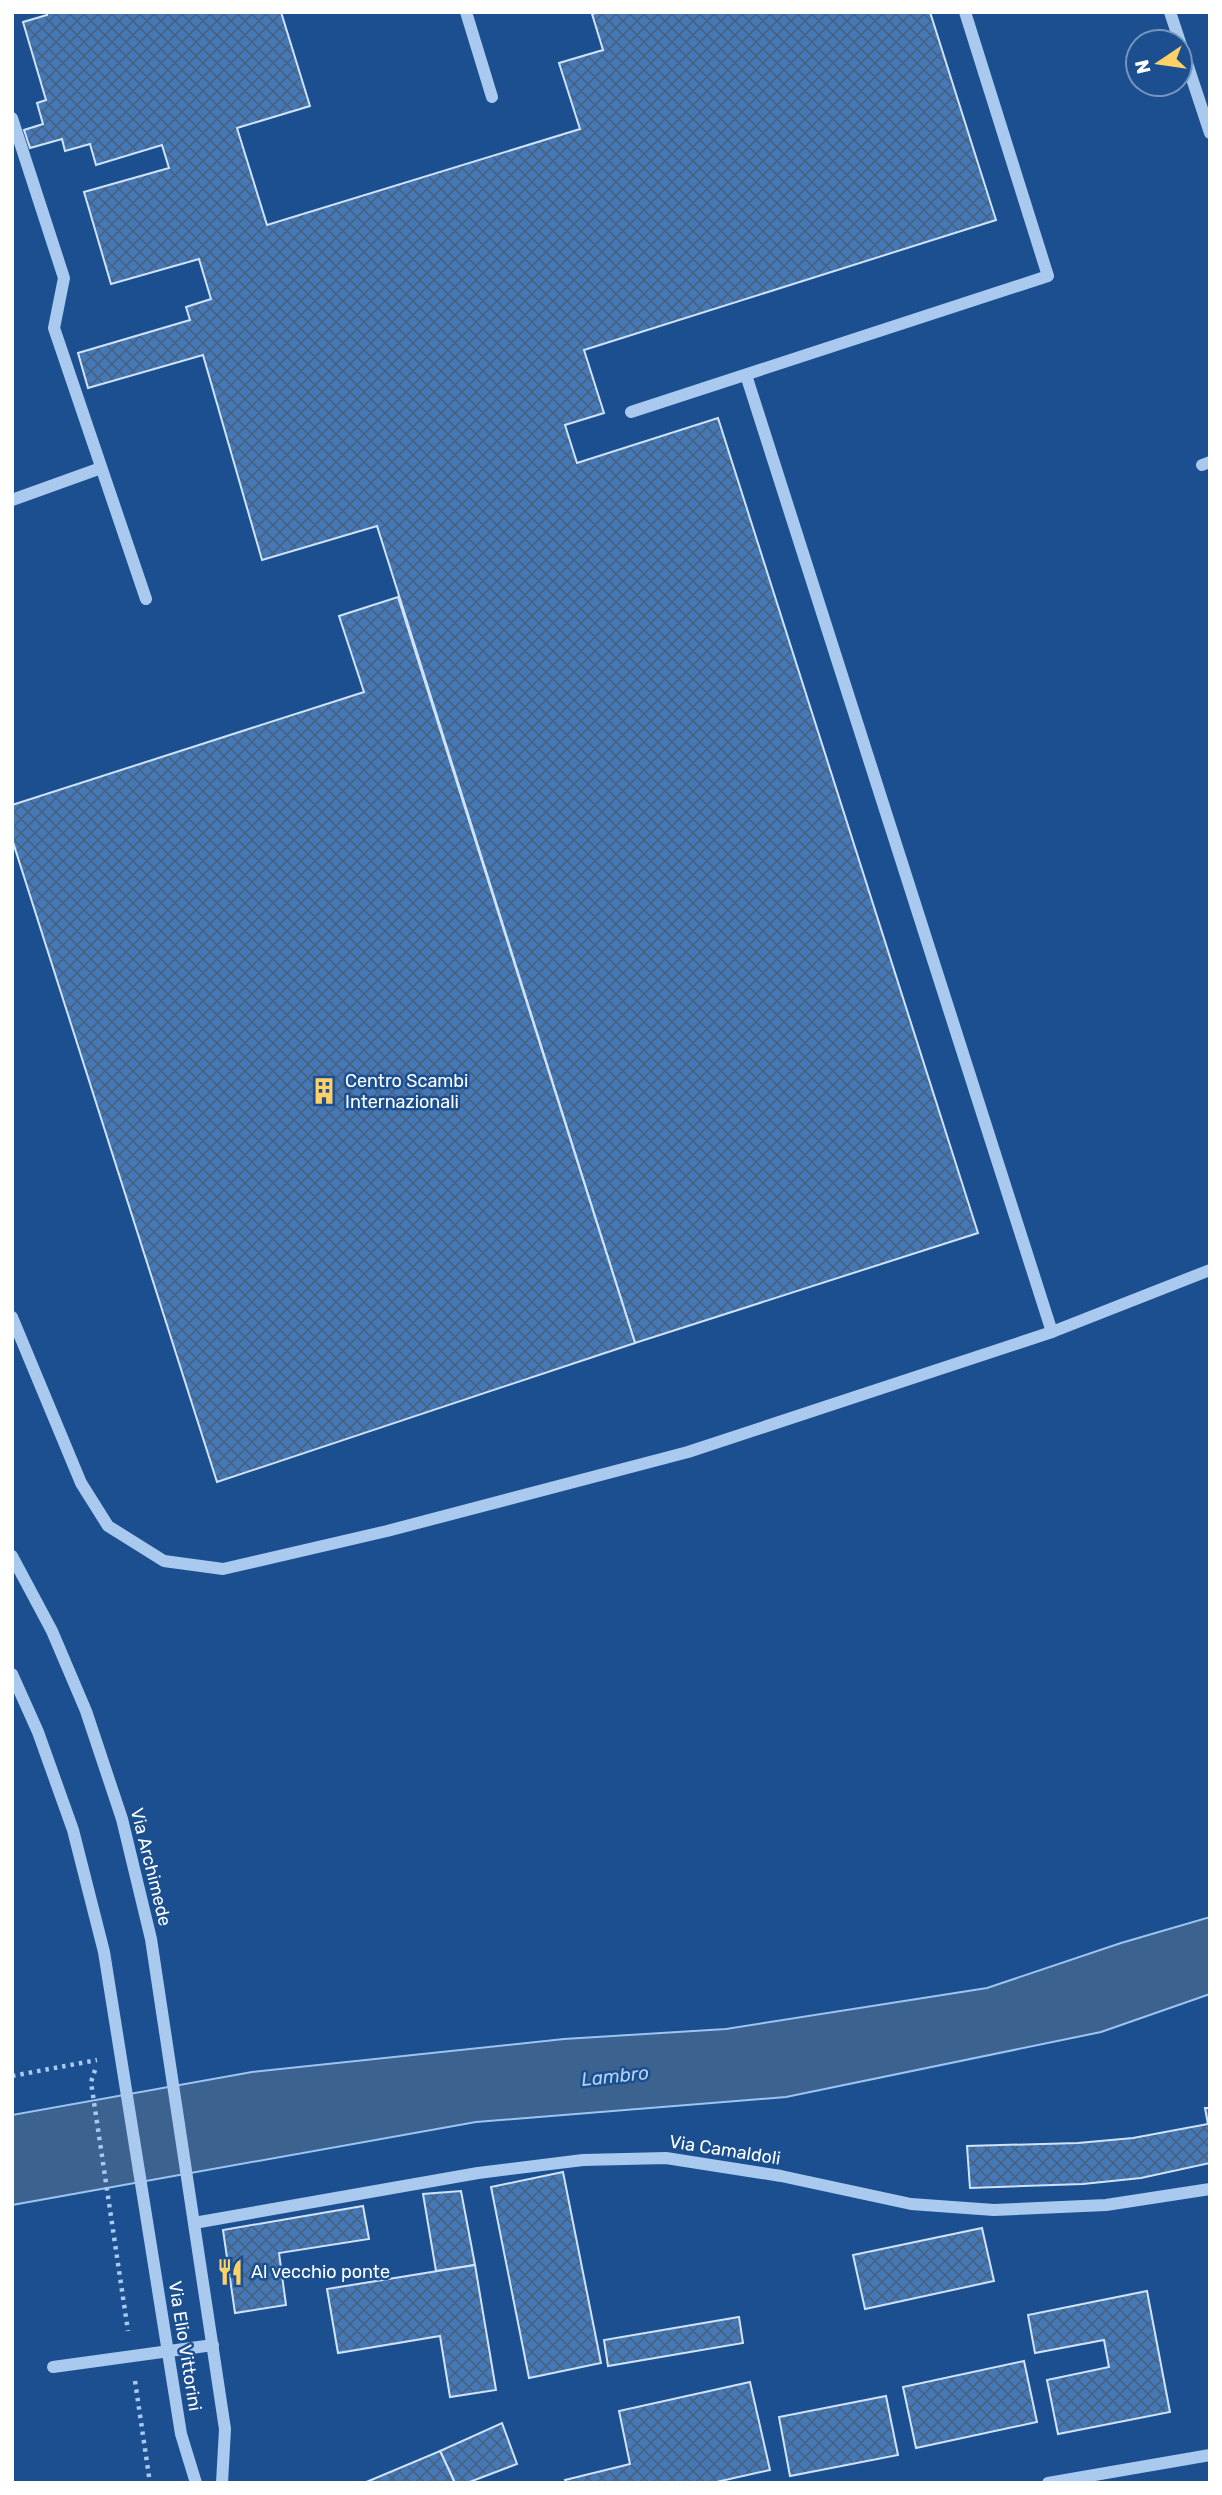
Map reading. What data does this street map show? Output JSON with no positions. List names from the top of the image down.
{
  "streets": {
    "street": ["Via Archimede", "Via Camaldoli", "Via Elio Vittorini"]
  },
  "crossings": [
    ["Via Archimede", "Via Elio Vittorini"],
    ["Via Camaldoli", "Via Elio Vittorini"]
  ],
  "water": ["Lambro"],
  "places": {
    "building": ["Centro Scambi Internazionali"],
    "restaurant": ["Al vecchio ponte"]
  },
  "north": "left"
}
